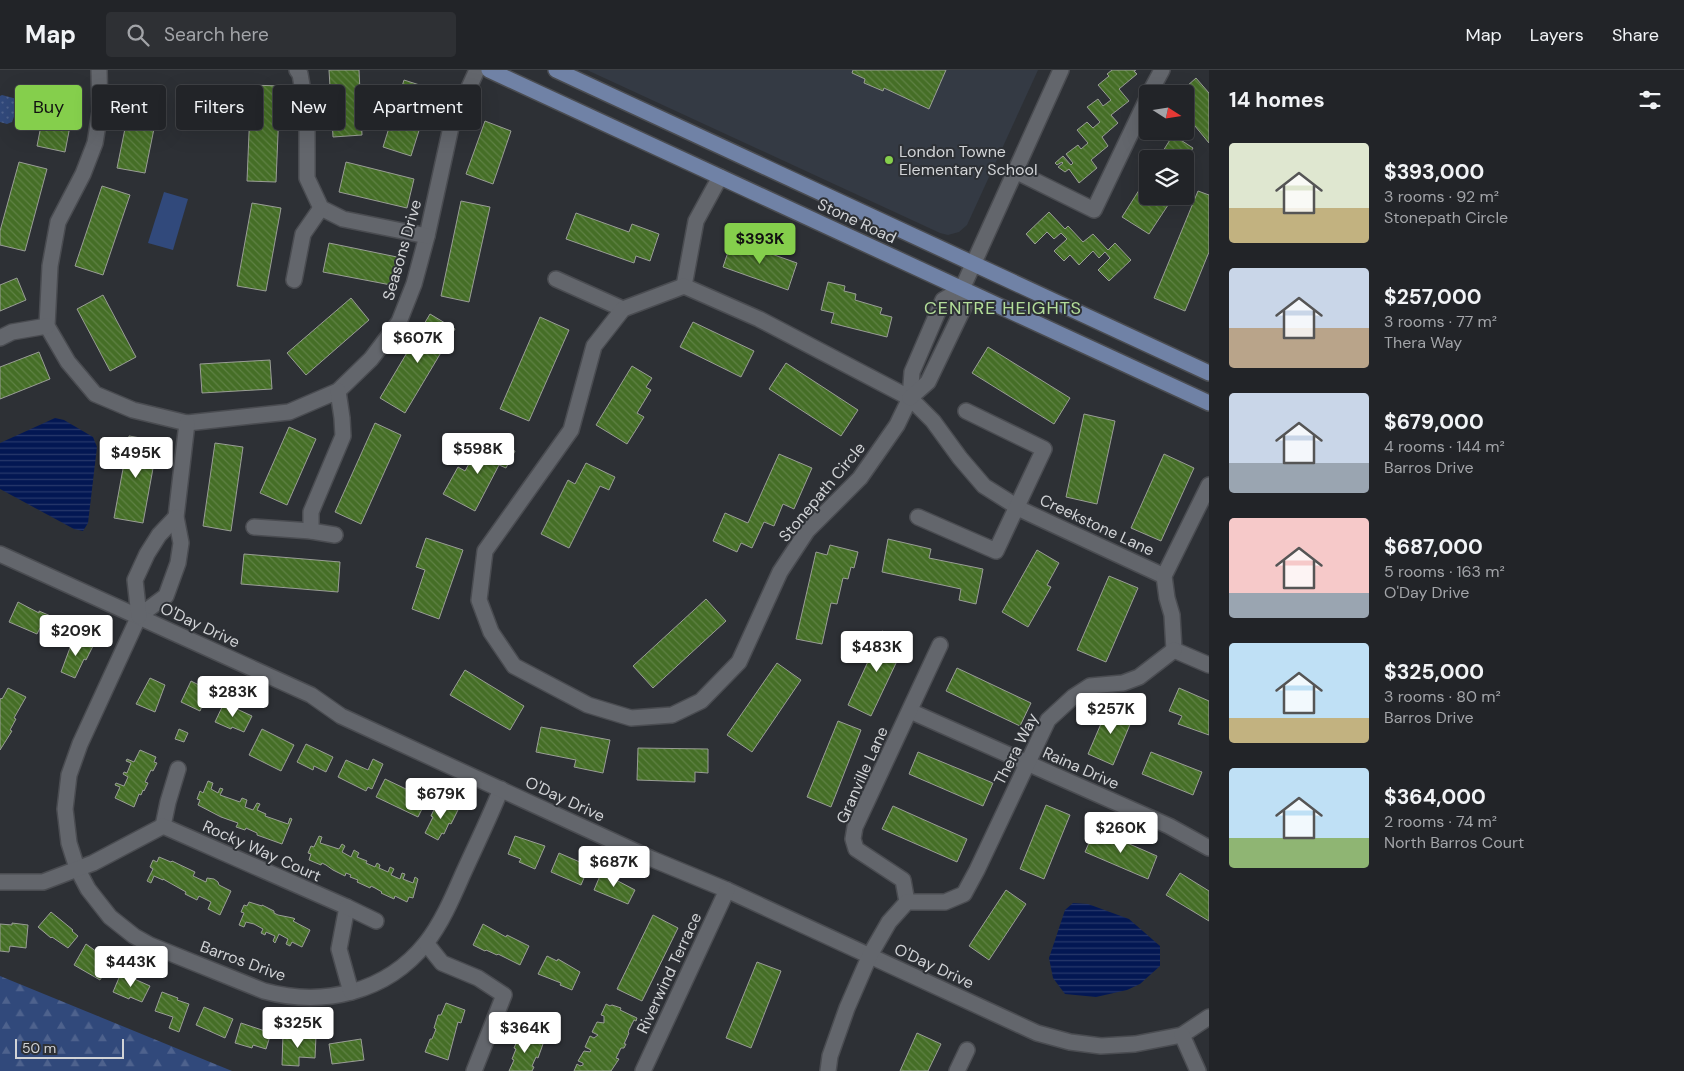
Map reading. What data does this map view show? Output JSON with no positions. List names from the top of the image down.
{
  "streets": {
    "main road": ["Stone Road"],
    "street": [
      "Seasons Drive",
      "Stonepath Circle",
      "Creekstone Lane",
      "O'Day Drive",
      "Thera Way",
      "Raina Drive",
      "Granville Lane",
      "Rocky Way Court",
      "Barros Drive",
      "Riverwind Terrace"
    ]
  },
  "crossings": [
    ["Stone Road", "Stonepath Circle"],
    ["Stonepath Circle", "Creekstone Lane"],
    ["O'Day Drive", "Barros Drive"],
    ["O'Day Drive", "Riverwind Terrace"],
    ["Thera Way", "Raina Drive"],
    ["Thera Way", "Granville Lane"],
    ["Raina Drive", "Granville Lane"]
  ],
  "districts": ["CENTRE HEIGHTS"],
  "places": ["London Towne Elementary School"],
  "scale_bar": "50 m",
  "north": "right",
  "page": {
    "header": "Map",
    "search": "Search here",
    "nav": ["Map", "Layers", "Share"],
    "heading": "14 homes",
    "chip": [
      "Buy",
      "Rent",
      "Filters",
      "New",
      "Apartment"
    ],
    "list": [
      {
        "name": "$393,000",
        "note": "3 rooms · 92 m² · Stonepath Circle"
      },
      {
        "name": "$257,000",
        "note": "3 rooms · 77 m² · Thera Way"
      },
      {
        "name": "$679,000",
        "note": "4 rooms · 144 m² · Barros Drive"
      },
      {
        "name": "$687,000",
        "note": "5 rooms · 163 m² · O'Day Drive"
      },
      {
        "name": "$325,000",
        "note": "3 rooms · 80 m² · Barros Drive"
      },
      {
        "name": "$364,000",
        "note": "2 rooms · 74 m² · North Barros Court"
      }
    ],
    "price": [
      "$393K",
      "$607K",
      "$598K",
      "$495K",
      "$209K",
      "$483K",
      "$283K",
      "$257K",
      "$679K",
      "$260K",
      "$687K",
      "$443K",
      "$325K",
      "$364K"
    ],
    "scale": "50 m"
  }
}
